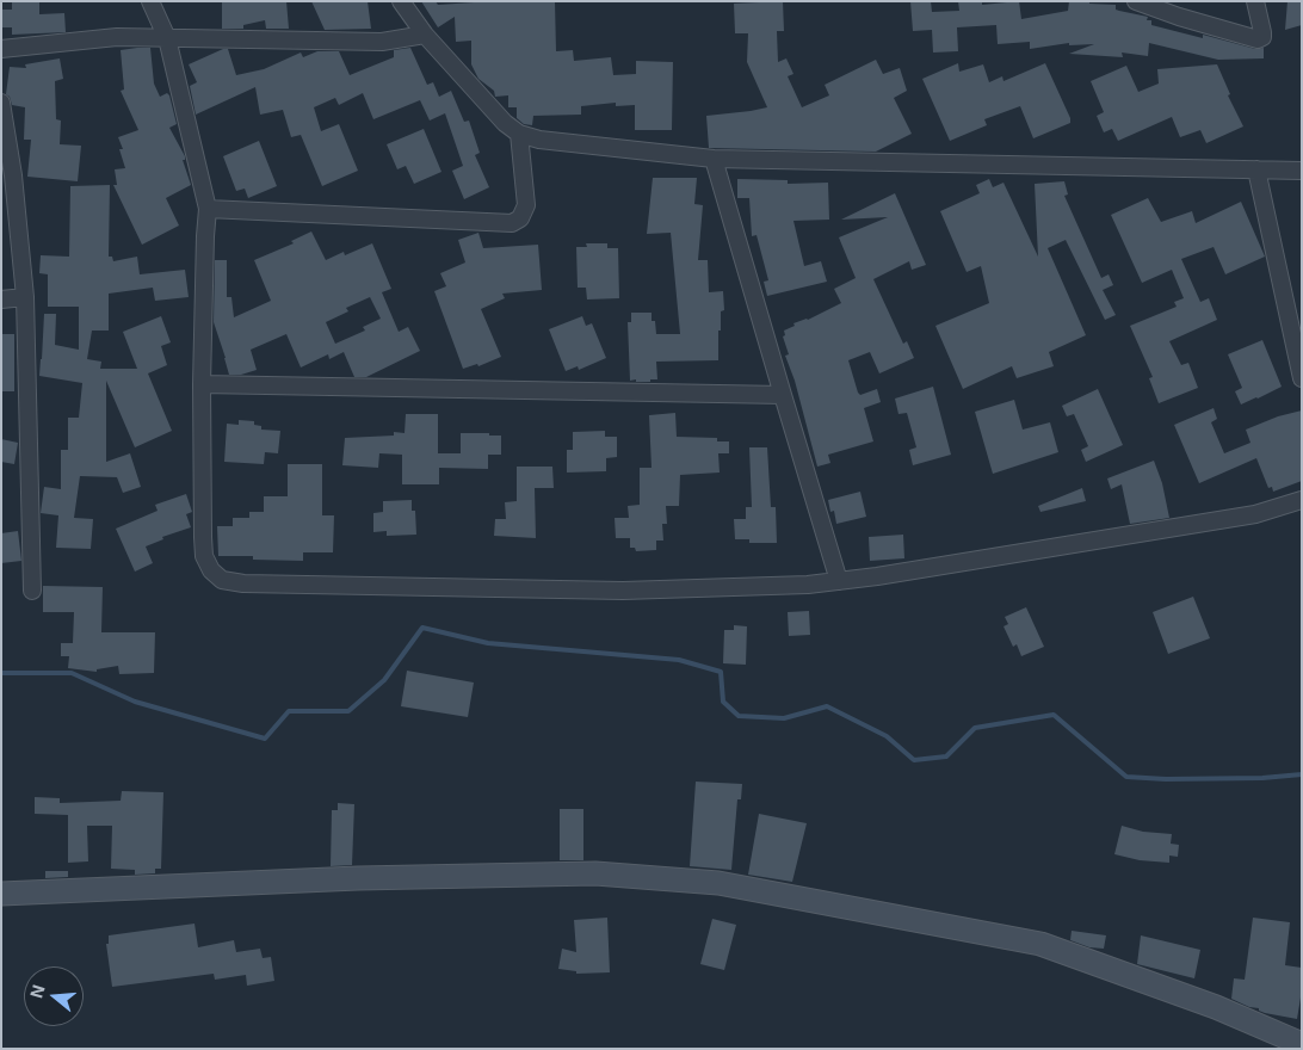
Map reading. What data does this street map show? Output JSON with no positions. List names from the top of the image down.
{
  "north": "left"
}
